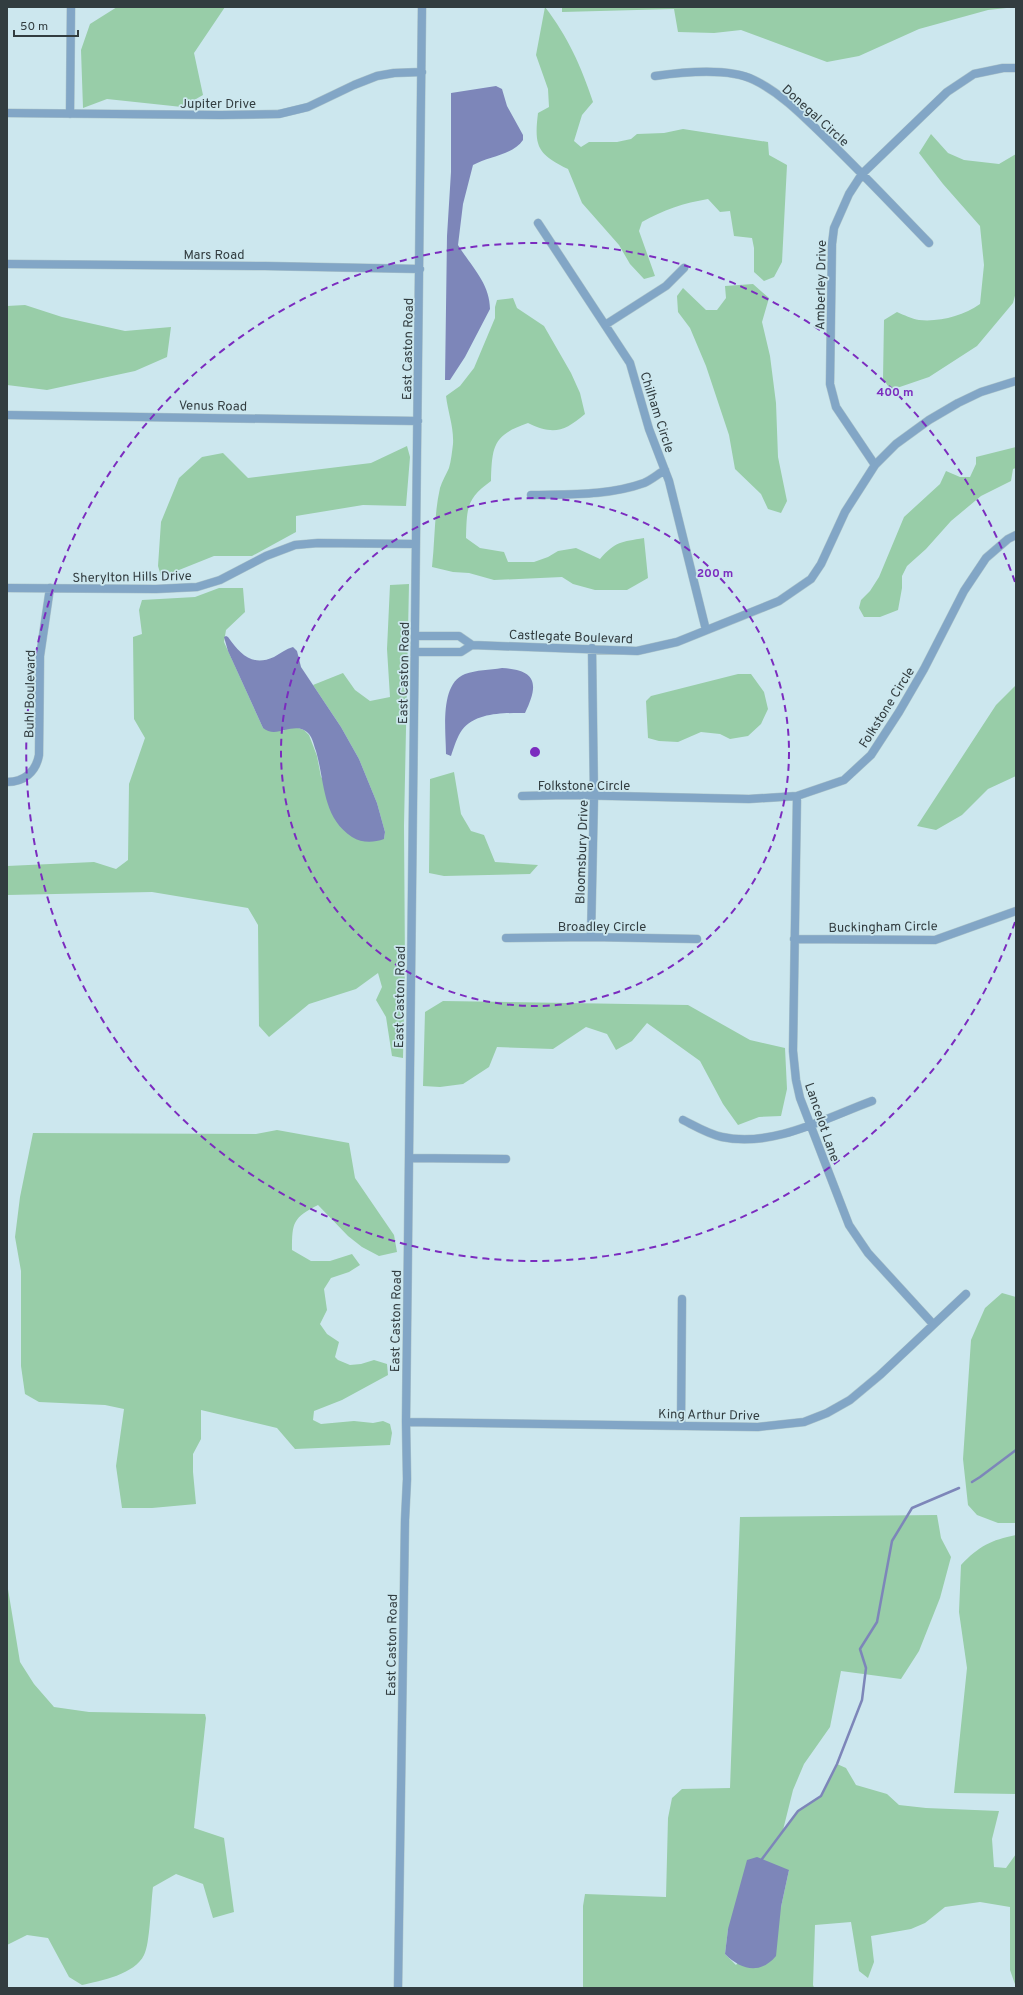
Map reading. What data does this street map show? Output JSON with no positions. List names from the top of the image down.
{
  "streets": {
    "street": [
      "Jupiter Drive",
      "Donegal Circle",
      "Mars Road",
      "Amberley Drive",
      "East Caston Road",
      "Venus Road",
      "Chilham Circle",
      "Sherylton Hills Drive",
      "Castlegate Boulevard",
      "Buhl Boulevard",
      "Folkstone Circle",
      "Bloomsbury Drive",
      "Broadley Circle",
      "Buckingham Circle",
      "Lancelot Lane",
      "King Arthur Drive"
    ]
  },
  "crossings": [
    ["Jupiter Drive", "East Caston Road"],
    ["Donegal Circle", "Amberley Drive"],
    ["Mars Road", "East Caston Road"],
    ["Amberley Drive", "Castlegate Boulevard"],
    ["East Caston Road", "Venus Road"],
    ["East Caston Road", "Sherylton Hills Drive"],
    ["East Caston Road", "Castlegate Boulevard"],
    ["East Caston Road", "King Arthur Drive"],
    ["Chilham Circle", "Castlegate Boulevard"],
    ["Sherylton Hills Drive", "Buhl Boulevard"],
    ["Castlegate Boulevard", "Bloomsbury Drive"],
    ["Folkstone Circle", "Bloomsbury Drive"],
    ["Folkstone Circle", "Lancelot Lane"],
    ["Bloomsbury Drive", "Broadley Circle"],
    ["Buckingham Circle", "Lancelot Lane"],
    ["Lancelot Lane", "King Arthur Drive"]
  ],
  "scale_bar": "50 m",
  "rings": ["400 m", "200 m"]
}
